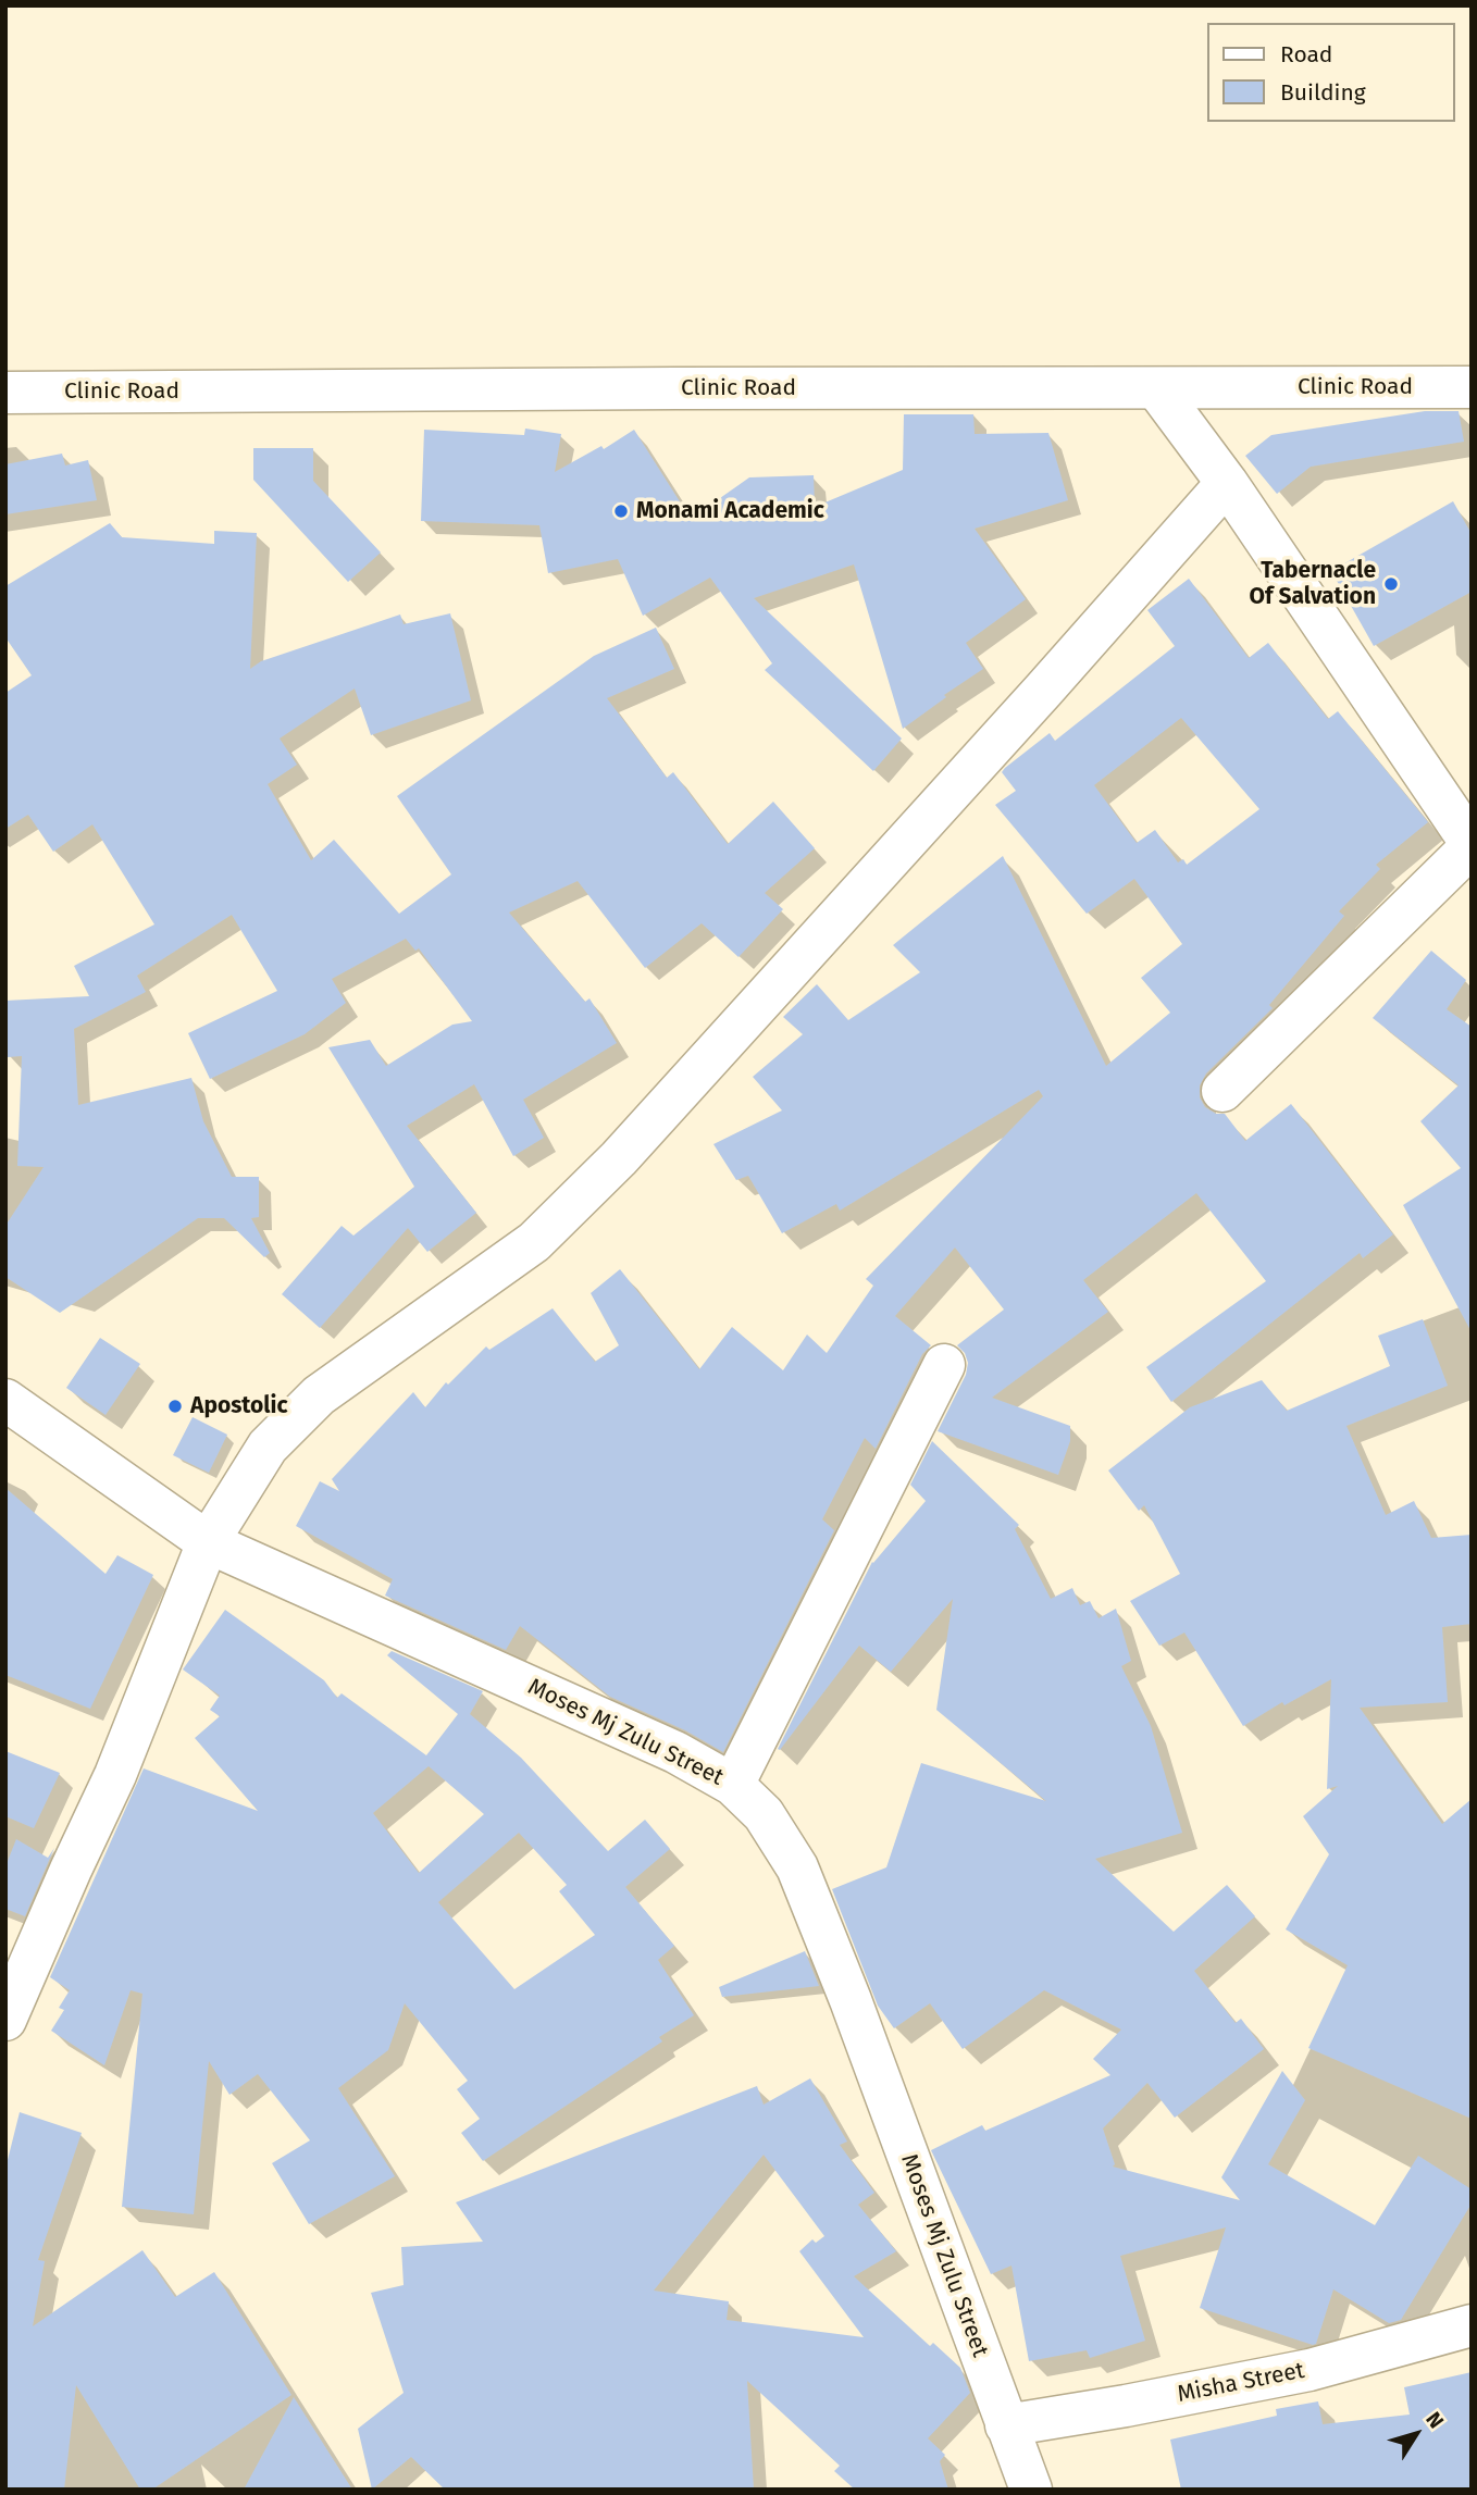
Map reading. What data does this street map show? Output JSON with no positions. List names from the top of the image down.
{
  "streets": {
    "street": ["Clinic Road", "Moses Mj Zulu Street", "Misha Street"]
  },
  "crossings": [
    ["Moses Mj Zulu Street", "Misha Street"]
  ],
  "places": ["Monami Academic", "Tabernacle Of Salvation", "Apostolic"],
  "legend": ["Road", "Building"],
  "north": "top right"
}
